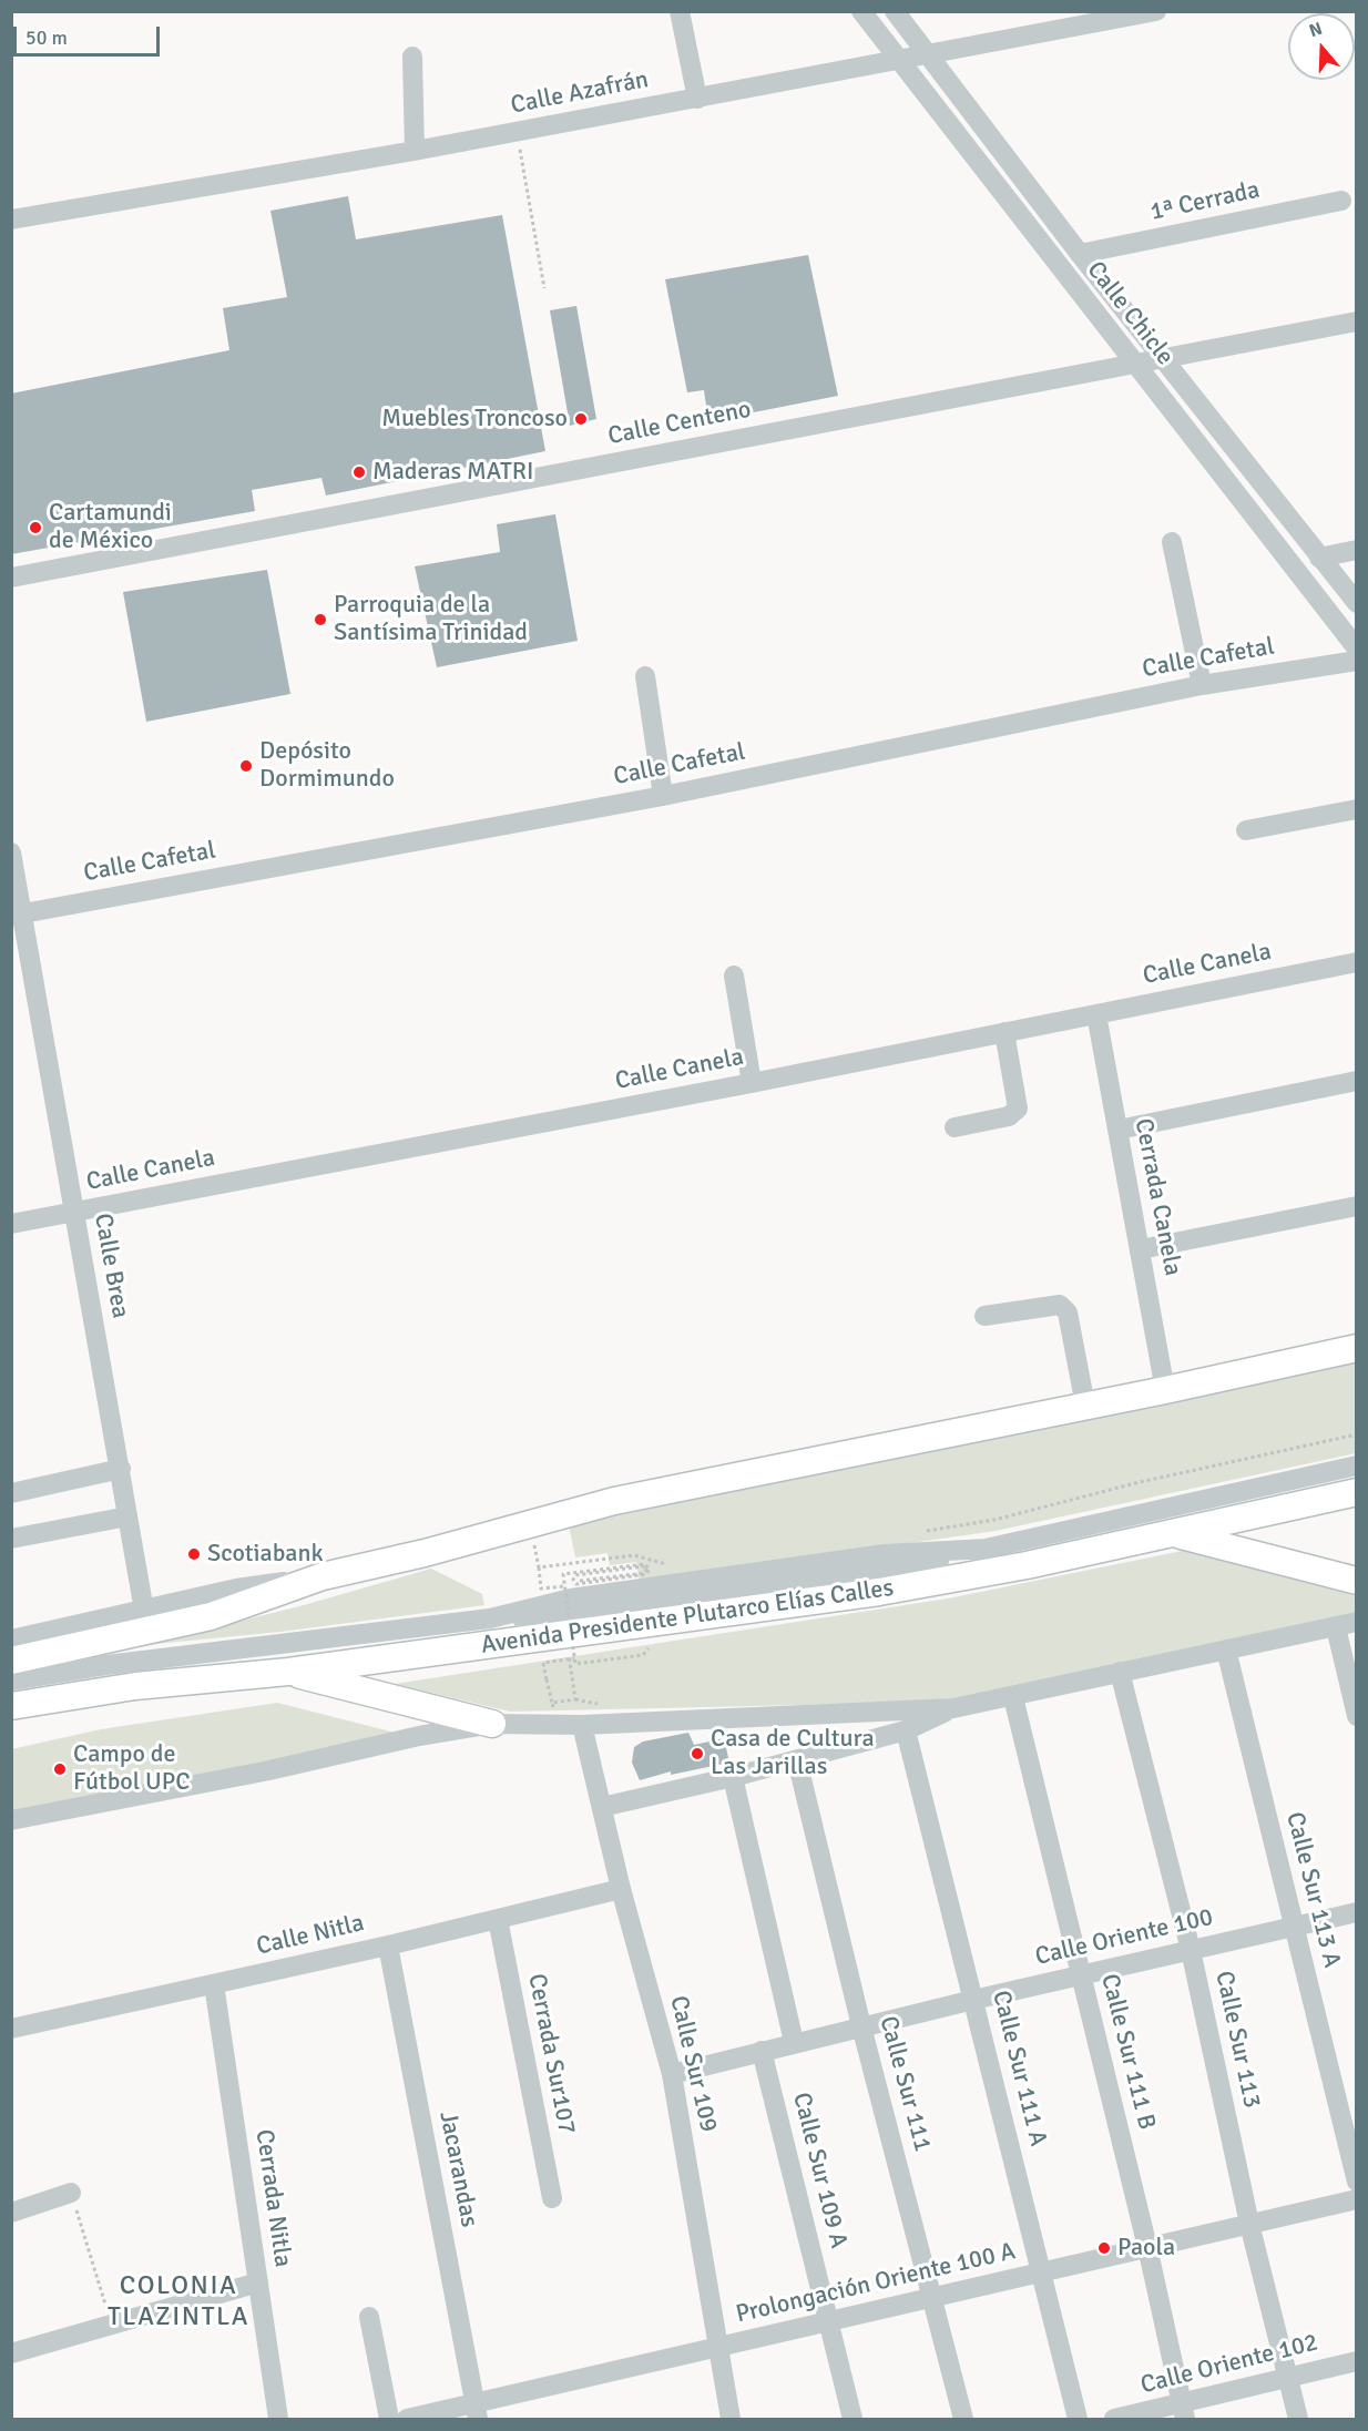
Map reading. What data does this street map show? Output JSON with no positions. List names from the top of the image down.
{
  "streets": {
    "main road": ["Avenida Presidente Plutarco Elías Calles"],
    "street": [
      "Calle Azafrán",
      "1ª Cerrada",
      "Calle Chicle",
      "Calle Centeno",
      "Calle Cafetal",
      "Calle Canela",
      "Cerrada Canela",
      "Calle Brea",
      "Calle Sur 113 A",
      "Calle Nitla",
      "Calle Oriente 100",
      "Calle Sur 113",
      "Calle Sur 111 B",
      "Cerrada Sur107",
      "Calle Sur 109",
      "Calle Sur 111 A",
      "Calle Sur 111",
      "Jacarandas",
      "Calle Sur 109 A",
      "Cerrada Nitla",
      "Prolongación Oriente 100 A",
      "Calle Oriente 102"
    ]
  },
  "crossings": [
    ["Calle Azafrán", "Calle Chicle"],
    ["1ª Cerrada", "Calle Chicle"],
    ["Calle Chicle", "Calle Centeno"],
    ["Calle Cafetal", "Calle Brea"],
    ["Calle Canela", "Cerrada Canela"],
    ["Calle Canela", "Calle Brea"],
    ["Calle Sur 113 A", "Calle Oriente 100"],
    ["Calle Nitla", "Cerrada Sur107"],
    ["Calle Nitla", "Calle Sur 109"],
    ["Calle Nitla", "Jacarandas"],
    ["Calle Nitla", "Cerrada Nitla"],
    ["Calle Oriente 100", "Calle Sur 113"],
    ["Calle Oriente 100", "Calle Sur 111 B"],
    ["Calle Oriente 100", "Calle Sur 109"],
    ["Calle Oriente 100", "Calle Sur 111 A"],
    ["Calle Oriente 100", "Calle Sur 111"],
    ["Calle Oriente 100", "Calle Sur 109 A"],
    ["Calle Sur 113", "Prolongación Oriente 100 A"],
    ["Calle Sur 113", "Calle Oriente 102"],
    ["Calle Sur 111 B", "Prolongación Oriente 100 A"],
    ["Calle Sur 111 B", "Calle Oriente 102"],
    ["Calle Sur 109", "Prolongación Oriente 100 A"],
    ["Calle Sur 111 A", "Prolongación Oriente 100 A"],
    ["Calle Sur 111", "Prolongación Oriente 100 A"],
    ["Jacarandas", "Prolongación Oriente 100 A"],
    ["Calle Sur 109 A", "Prolongación Oriente 100 A"]
  ],
  "districts": ["COLONIA TLAZINTLA"],
  "places": [
    "Muebles Troncoso",
    "Maderas MATRI",
    "Cartamundi de México",
    "Parroquia de la Santísima Trinidad",
    "Depósito Dormimundo",
    "Scotiabank",
    "Casa de Cultura Las Jarillas",
    "Campo de Fútbol UPC",
    "Paola"
  ],
  "scale_bar": "50 m",
  "north": "top"
}
